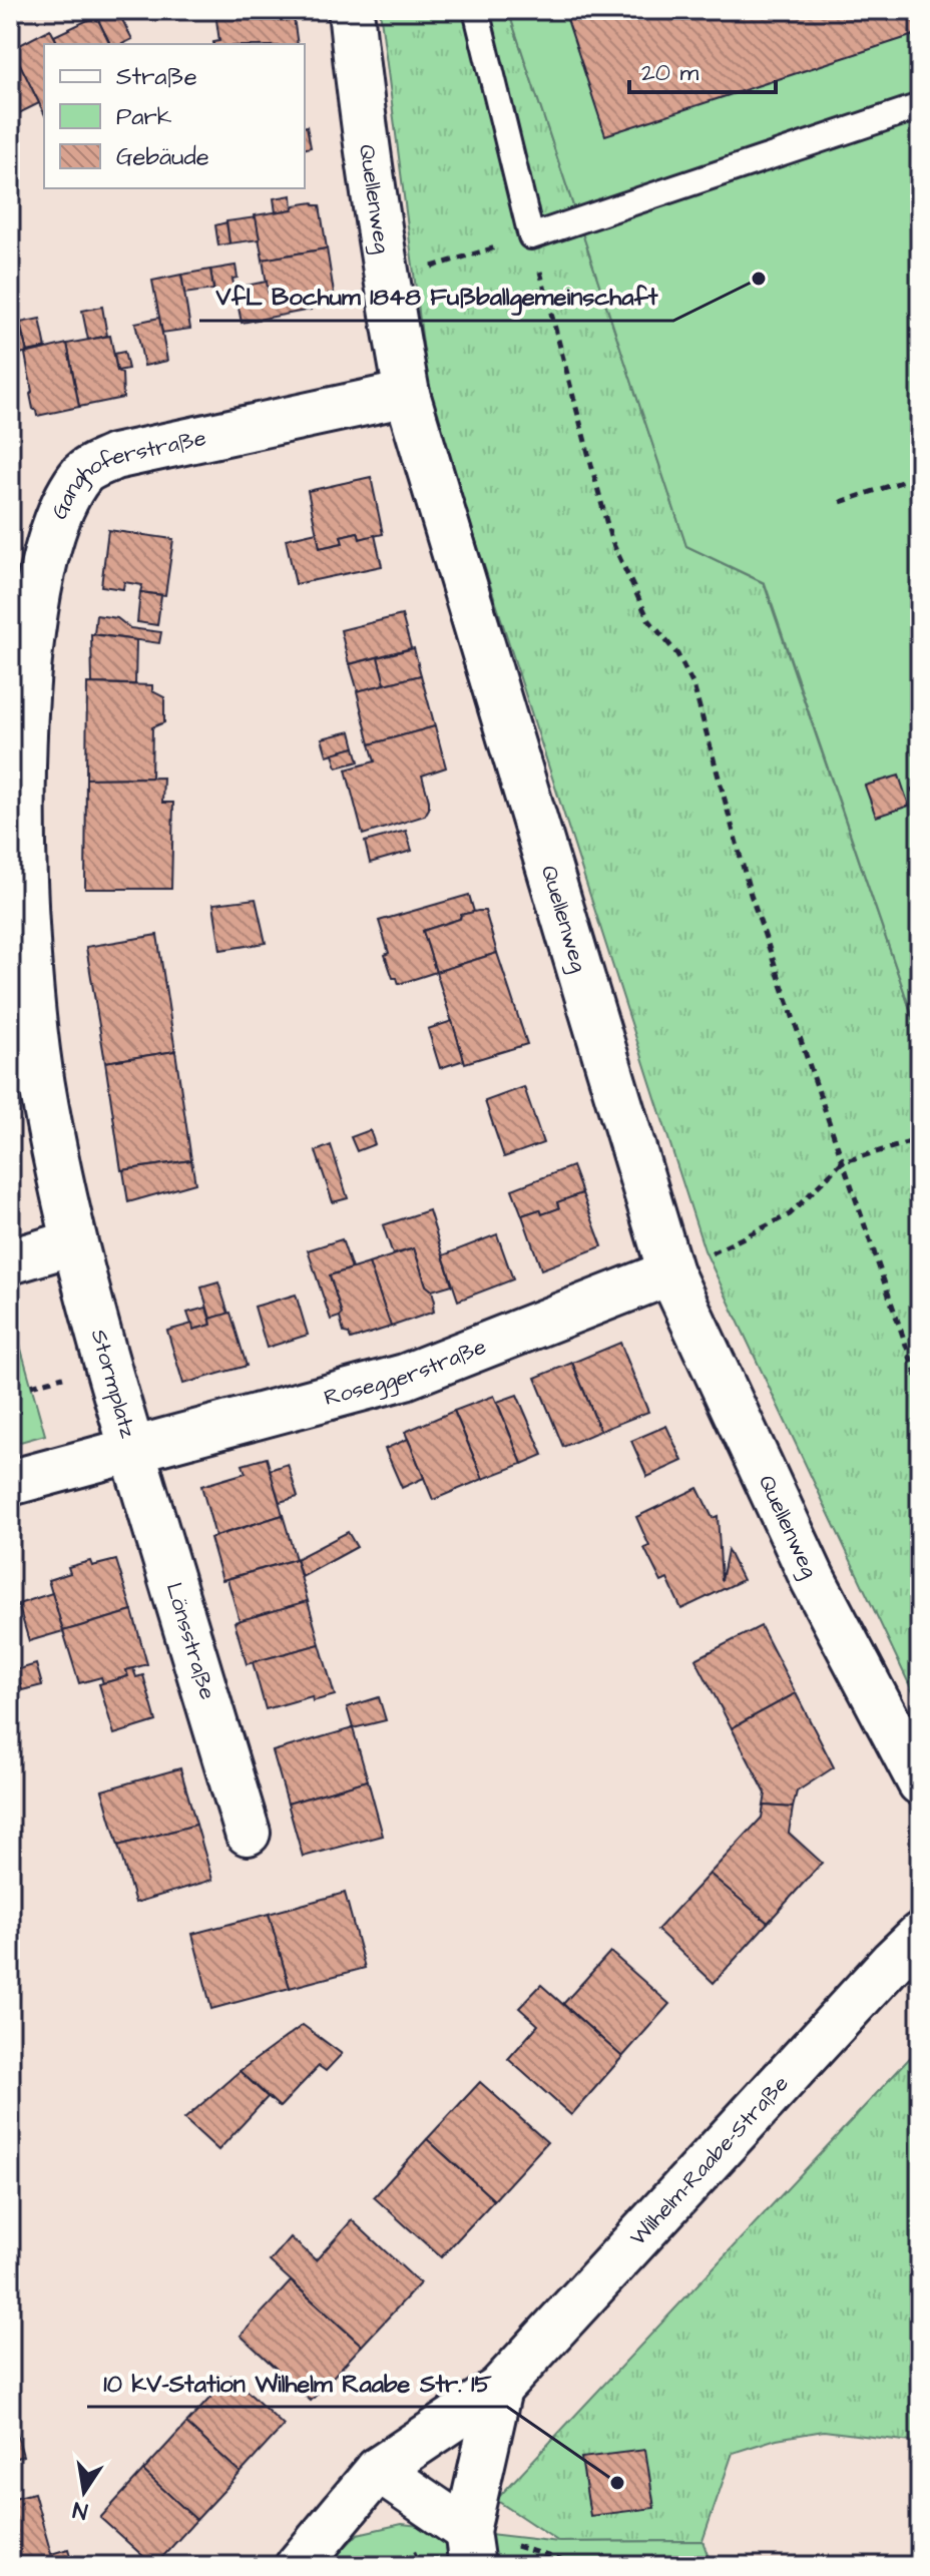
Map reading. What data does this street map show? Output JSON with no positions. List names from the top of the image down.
{
  "streets": {
    "street": [
      "Quellenweg",
      "Ganghoferstraße",
      "Roseggerstraße",
      "Stormplatz",
      "Lönsstraße",
      "Wilhelm-Raabe-Straße"
    ]
  },
  "crossings": [
    ["Quellenweg", "Ganghoferstraße"],
    ["Quellenweg", "Roseggerstraße"],
    ["Ganghoferstraße", "Stormplatz"],
    ["Roseggerstraße", "Stormplatz"],
    ["Roseggerstraße", "Lönsstraße"],
    ["Stormplatz", "Lönsstraße"]
  ],
  "places": ["VfL Bochum 1848 Fußballgemeinschaft", "10 kV-Station Wilhelm Raabe Str. 15"],
  "legend": ["Straße", "Park", "Gebäude"],
  "scale_bar": "20 m",
  "north": "bottom"
}
